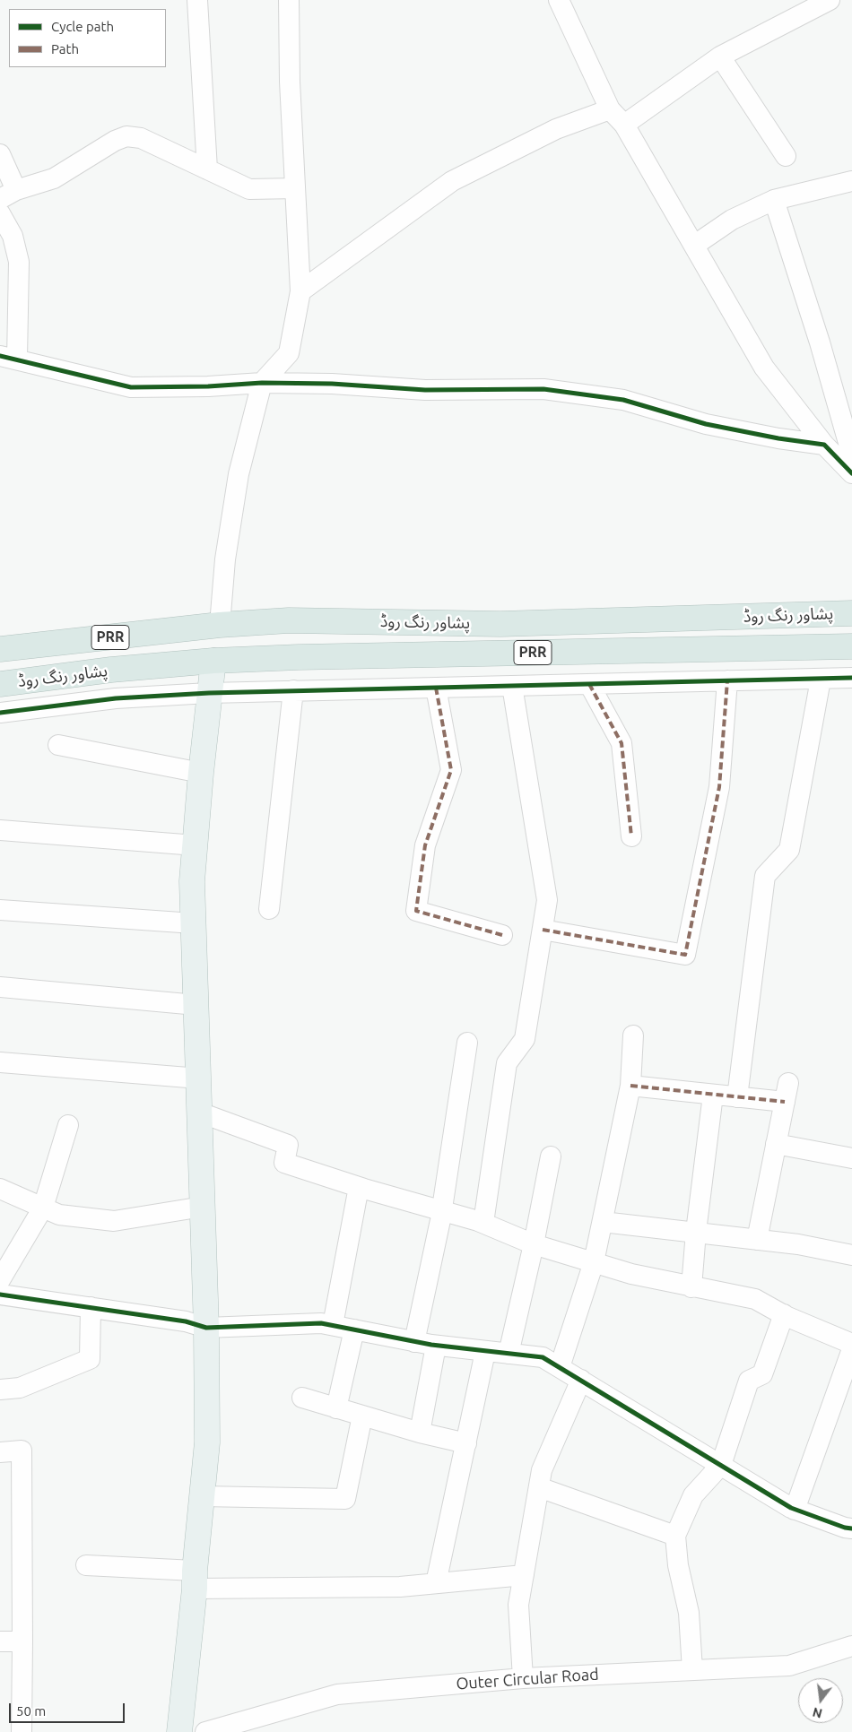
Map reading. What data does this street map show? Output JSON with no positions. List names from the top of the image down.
{
  "streets": {
    "highway": ["پشاور رنگ روڈ", "PRR"],
    "street": ["Outer Circular Road"]
  },
  "legend": ["Cycle path", "Path"],
  "scale_bar": "50 m",
  "north": "bottom"
}
